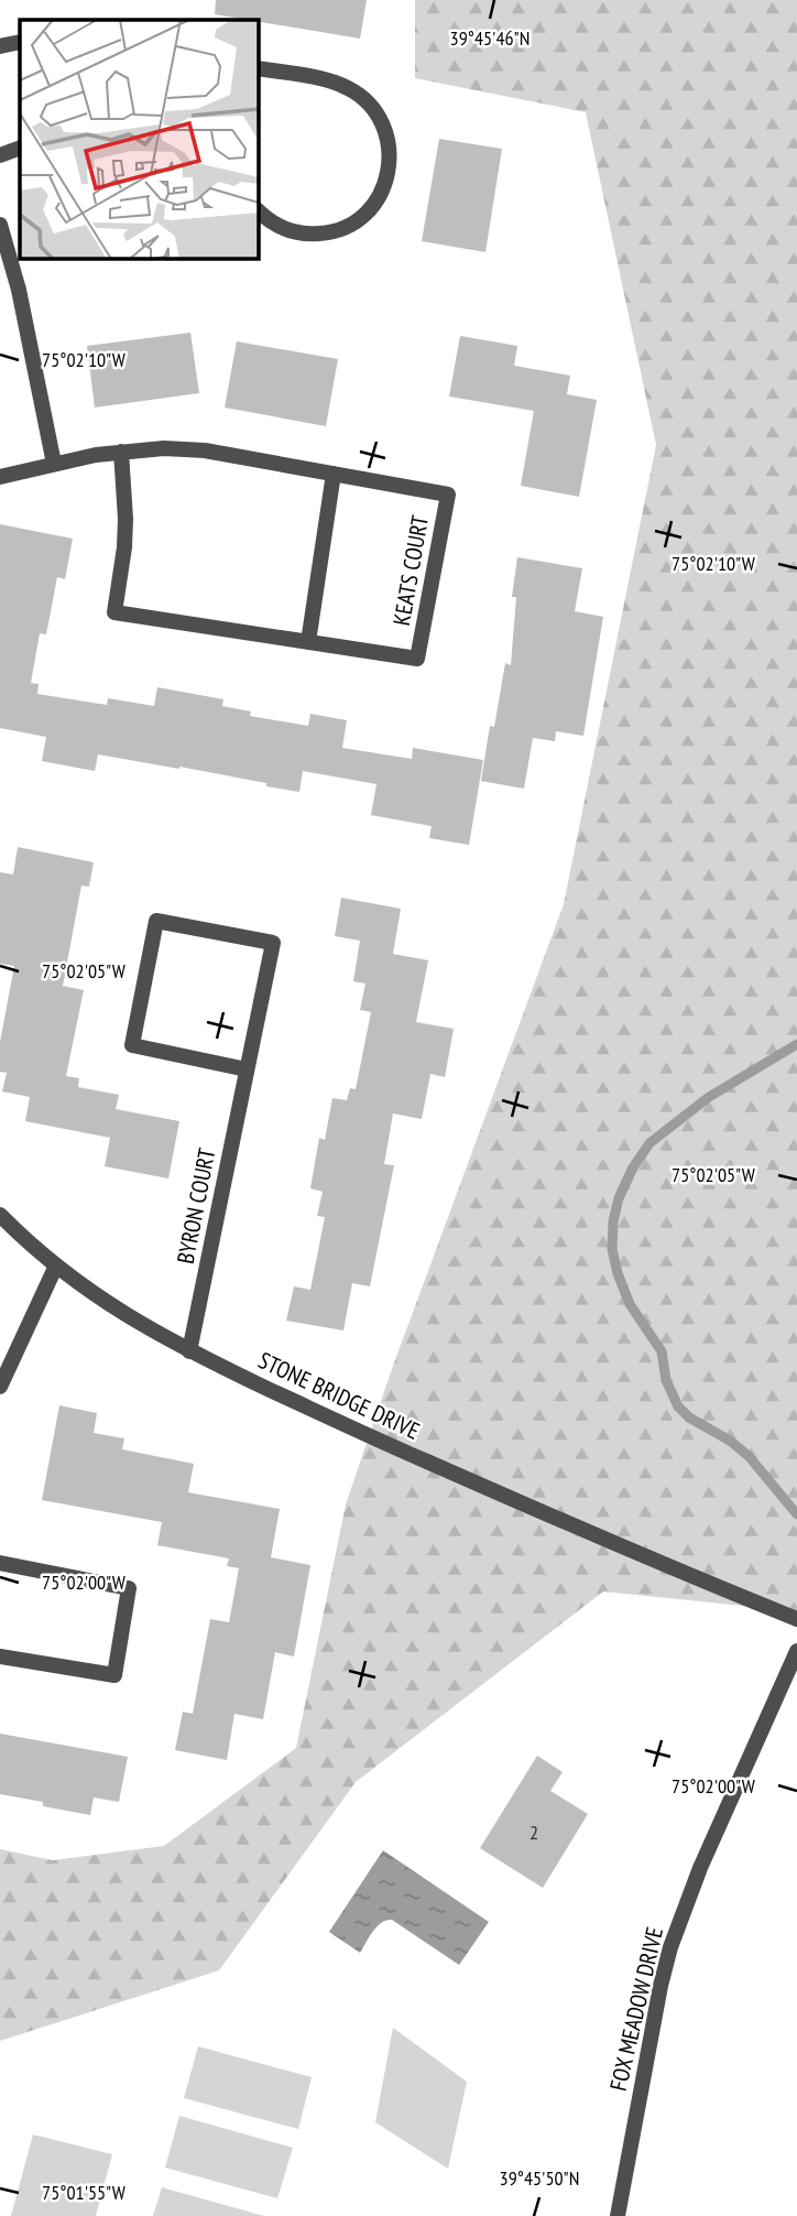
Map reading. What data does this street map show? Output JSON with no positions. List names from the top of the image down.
{
  "streets": {
    "street": [
      "KEATS COURT",
      "BYRON COURT",
      "STONE BRIDGE DRIVE",
      "FOX MEADOW DRIVE"
    ]
  },
  "crossings": [
    ["BYRON COURT", "STONE BRIDGE DRIVE"]
  ],
  "house_numbers": ["2"],
  "coordinates": [
    "39°45'46\"N",
    "75°02'10\"W",
    "75°02'05\"W",
    "75°02'00\"W",
    "39°45'50\"N",
    "75°01'55\"W"
  ]
}
